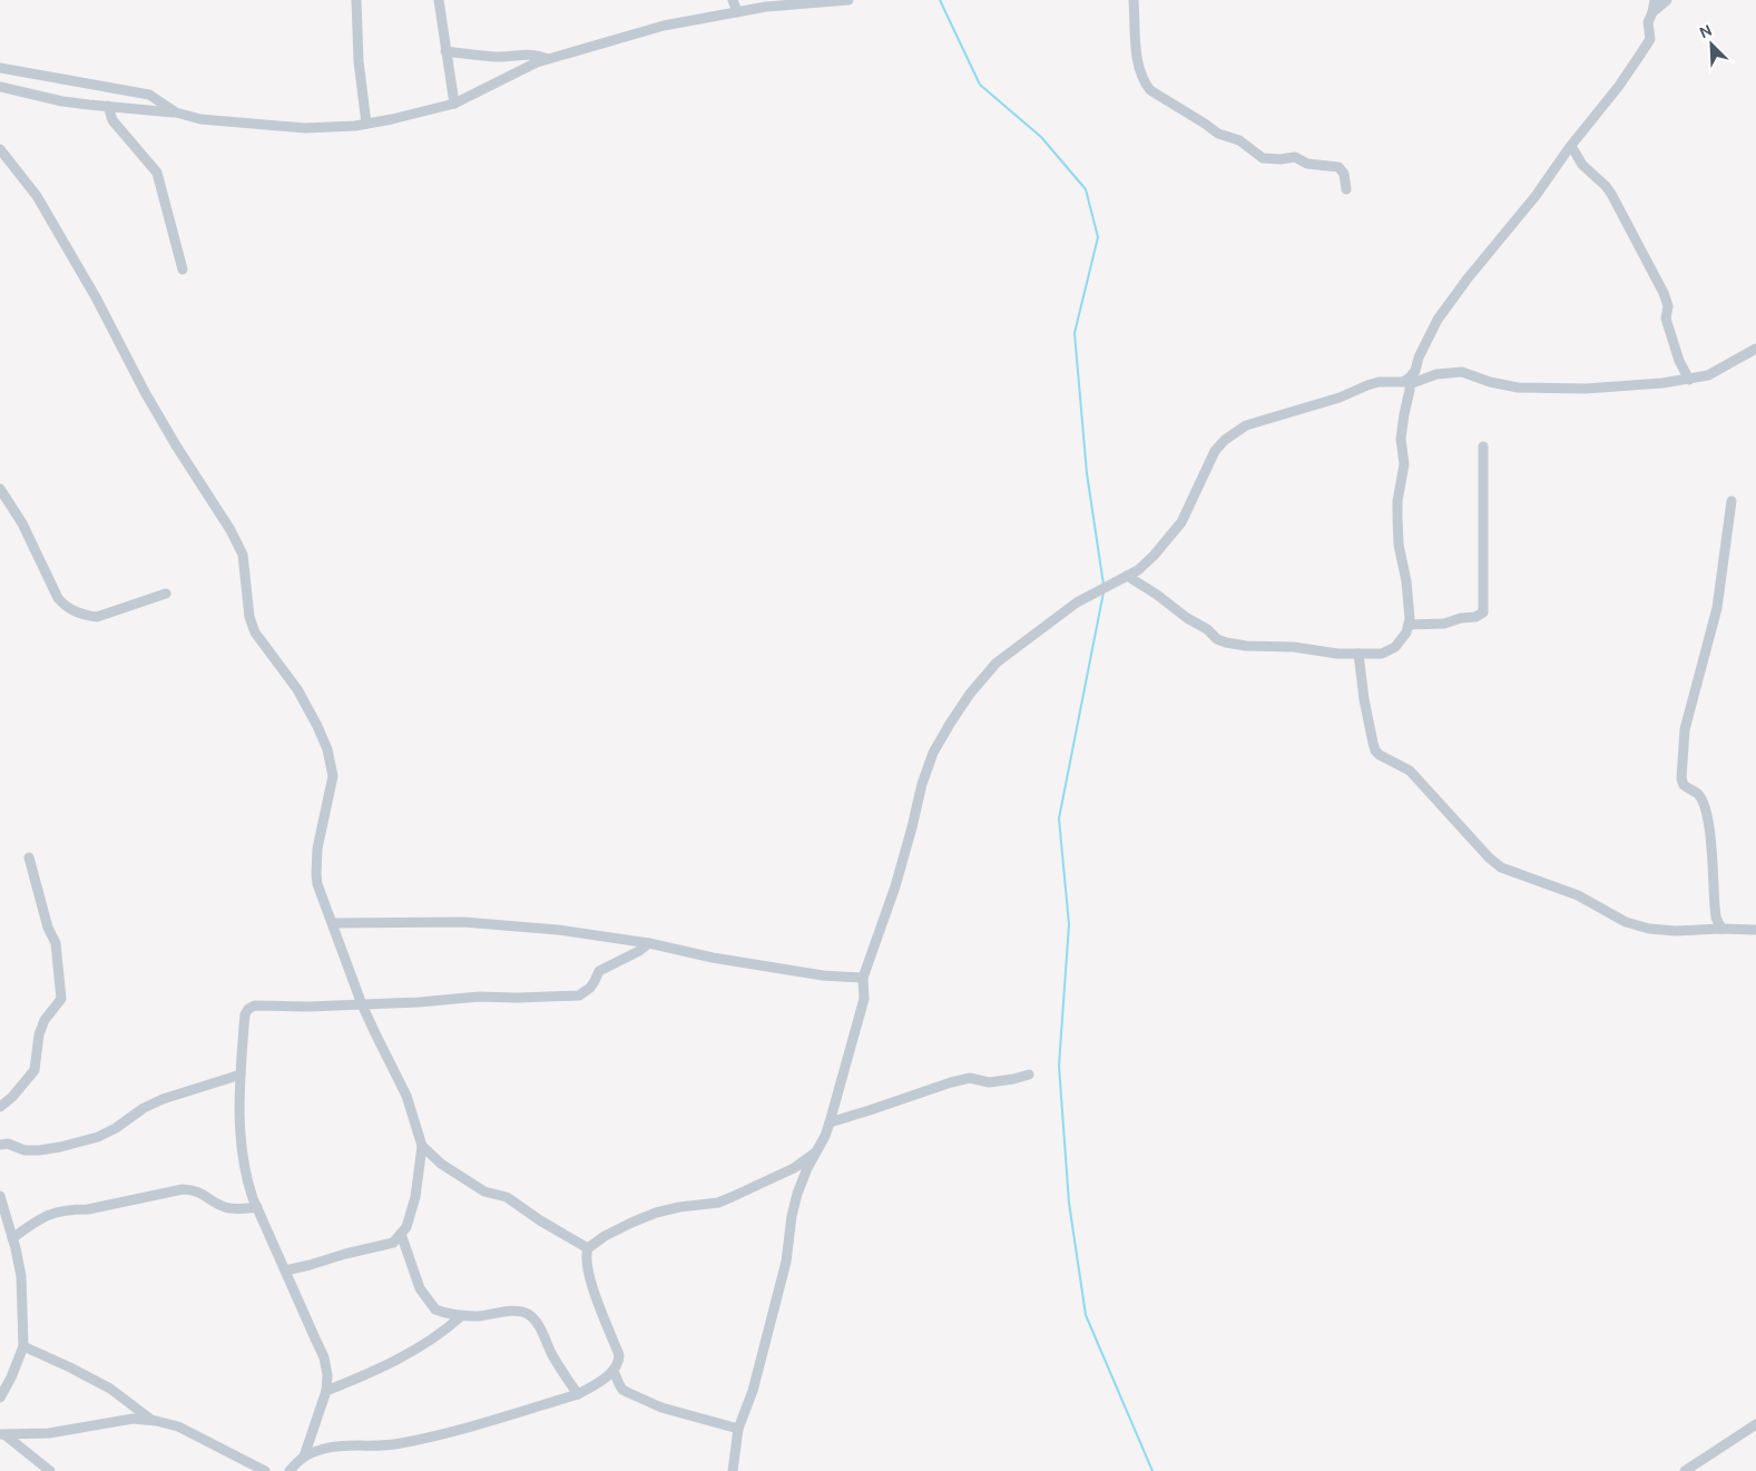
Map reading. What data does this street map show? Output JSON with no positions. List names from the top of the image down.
{
  "north": "top left"
}
